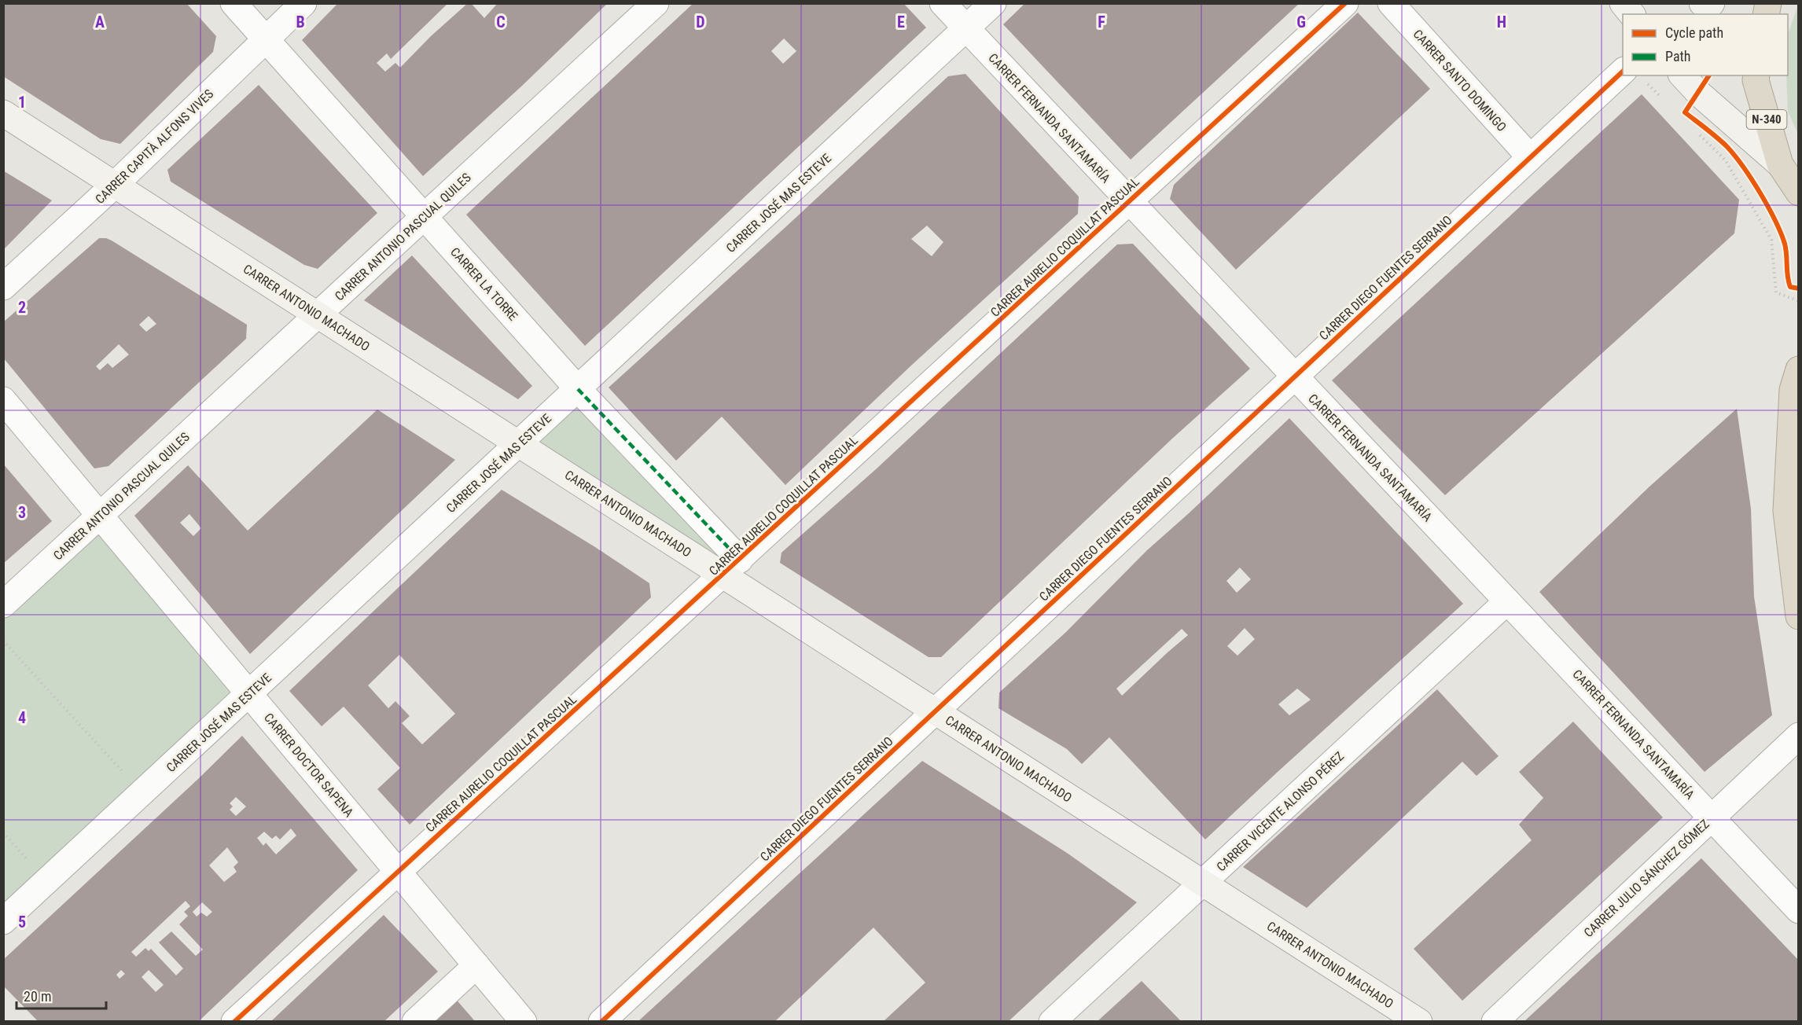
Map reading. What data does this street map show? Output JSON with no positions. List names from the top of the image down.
{
  "streets": {
    "highway": ["N-340"],
    "main road": ["CARRER ANTONIO MACHADO"],
    "street": [
      "CARRER SANTO DOMINGO",
      "CARRER FERNANDA SANTAMARÍA",
      "CARRER CAPITÀ ALFONS VIVES",
      "CARRER JOSÉ MAS ESTEVE",
      "CARRER ANTONIO PASCUAL QUILES",
      "CARRER AURELIO COQUILLAT PASCUAL",
      "CARRER DIEGO FUENTES SERRANO",
      "CARRER LA TORRE",
      "CARRER DOCTOR SAPENA",
      "CARRER VICENTE ALONSO PÉREZ",
      "CARRER JULIO SÁNCHEZ GÓMEZ"
    ]
  },
  "crossings": [
    ["CARRER SANTO DOMINGO", "CARRER DIEGO FUENTES SERRANO"],
    ["CARRER FERNANDA SANTAMARÍA", "CARRER JOSÉ MAS ESTEVE"],
    ["CARRER FERNANDA SANTAMARÍA", "CARRER AURELIO COQUILLAT PASCUAL"],
    ["CARRER FERNANDA SANTAMARÍA", "CARRER DIEGO FUENTES SERRANO"],
    ["CARRER FERNANDA SANTAMARÍA", "CARRER VICENTE ALONSO PÉREZ"],
    ["CARRER FERNANDA SANTAMARÍA", "CARRER JULIO SÁNCHEZ GÓMEZ"],
    ["CARRER CAPITÀ ALFONS VIVES", "CARRER LA TORRE"],
    ["CARRER CAPITÀ ALFONS VIVES", "CARRER ANTONIO MACHADO"],
    ["CARRER JOSÉ MAS ESTEVE", "CARRER LA TORRE"],
    ["CARRER JOSÉ MAS ESTEVE", "CARRER ANTONIO MACHADO"],
    ["CARRER JOSÉ MAS ESTEVE", "CARRER DOCTOR SAPENA"],
    ["CARRER ANTONIO PASCUAL QUILES", "CARRER LA TORRE"],
    ["CARRER ANTONIO PASCUAL QUILES", "CARRER ANTONIO MACHADO"],
    ["CARRER ANTONIO PASCUAL QUILES", "CARRER DOCTOR SAPENA"],
    ["CARRER AURELIO COQUILLAT PASCUAL", "CARRER LA TORRE"],
    ["CARRER AURELIO COQUILLAT PASCUAL", "CARRER ANTONIO MACHADO"],
    ["CARRER AURELIO COQUILLAT PASCUAL", "CARRER DOCTOR SAPENA"],
    ["CARRER DIEGO FUENTES SERRANO", "CARRER ANTONIO MACHADO"],
    ["CARRER LA TORRE", "CARRER ANTONIO MACHADO"],
    ["CARRER ANTONIO MACHADO", "CARRER VICENTE ALONSO PÉREZ"]
  ],
  "legend": ["Cycle path", "Path"],
  "scale_bar": "20 m",
  "grid": {
    "columns": [
      "A",
      "B",
      "C",
      "D",
      "E",
      "F",
      "G",
      "H"
    ],
    "rows": [
      "1",
      "2",
      "3",
      "4",
      "5"
    ]
  }
}
